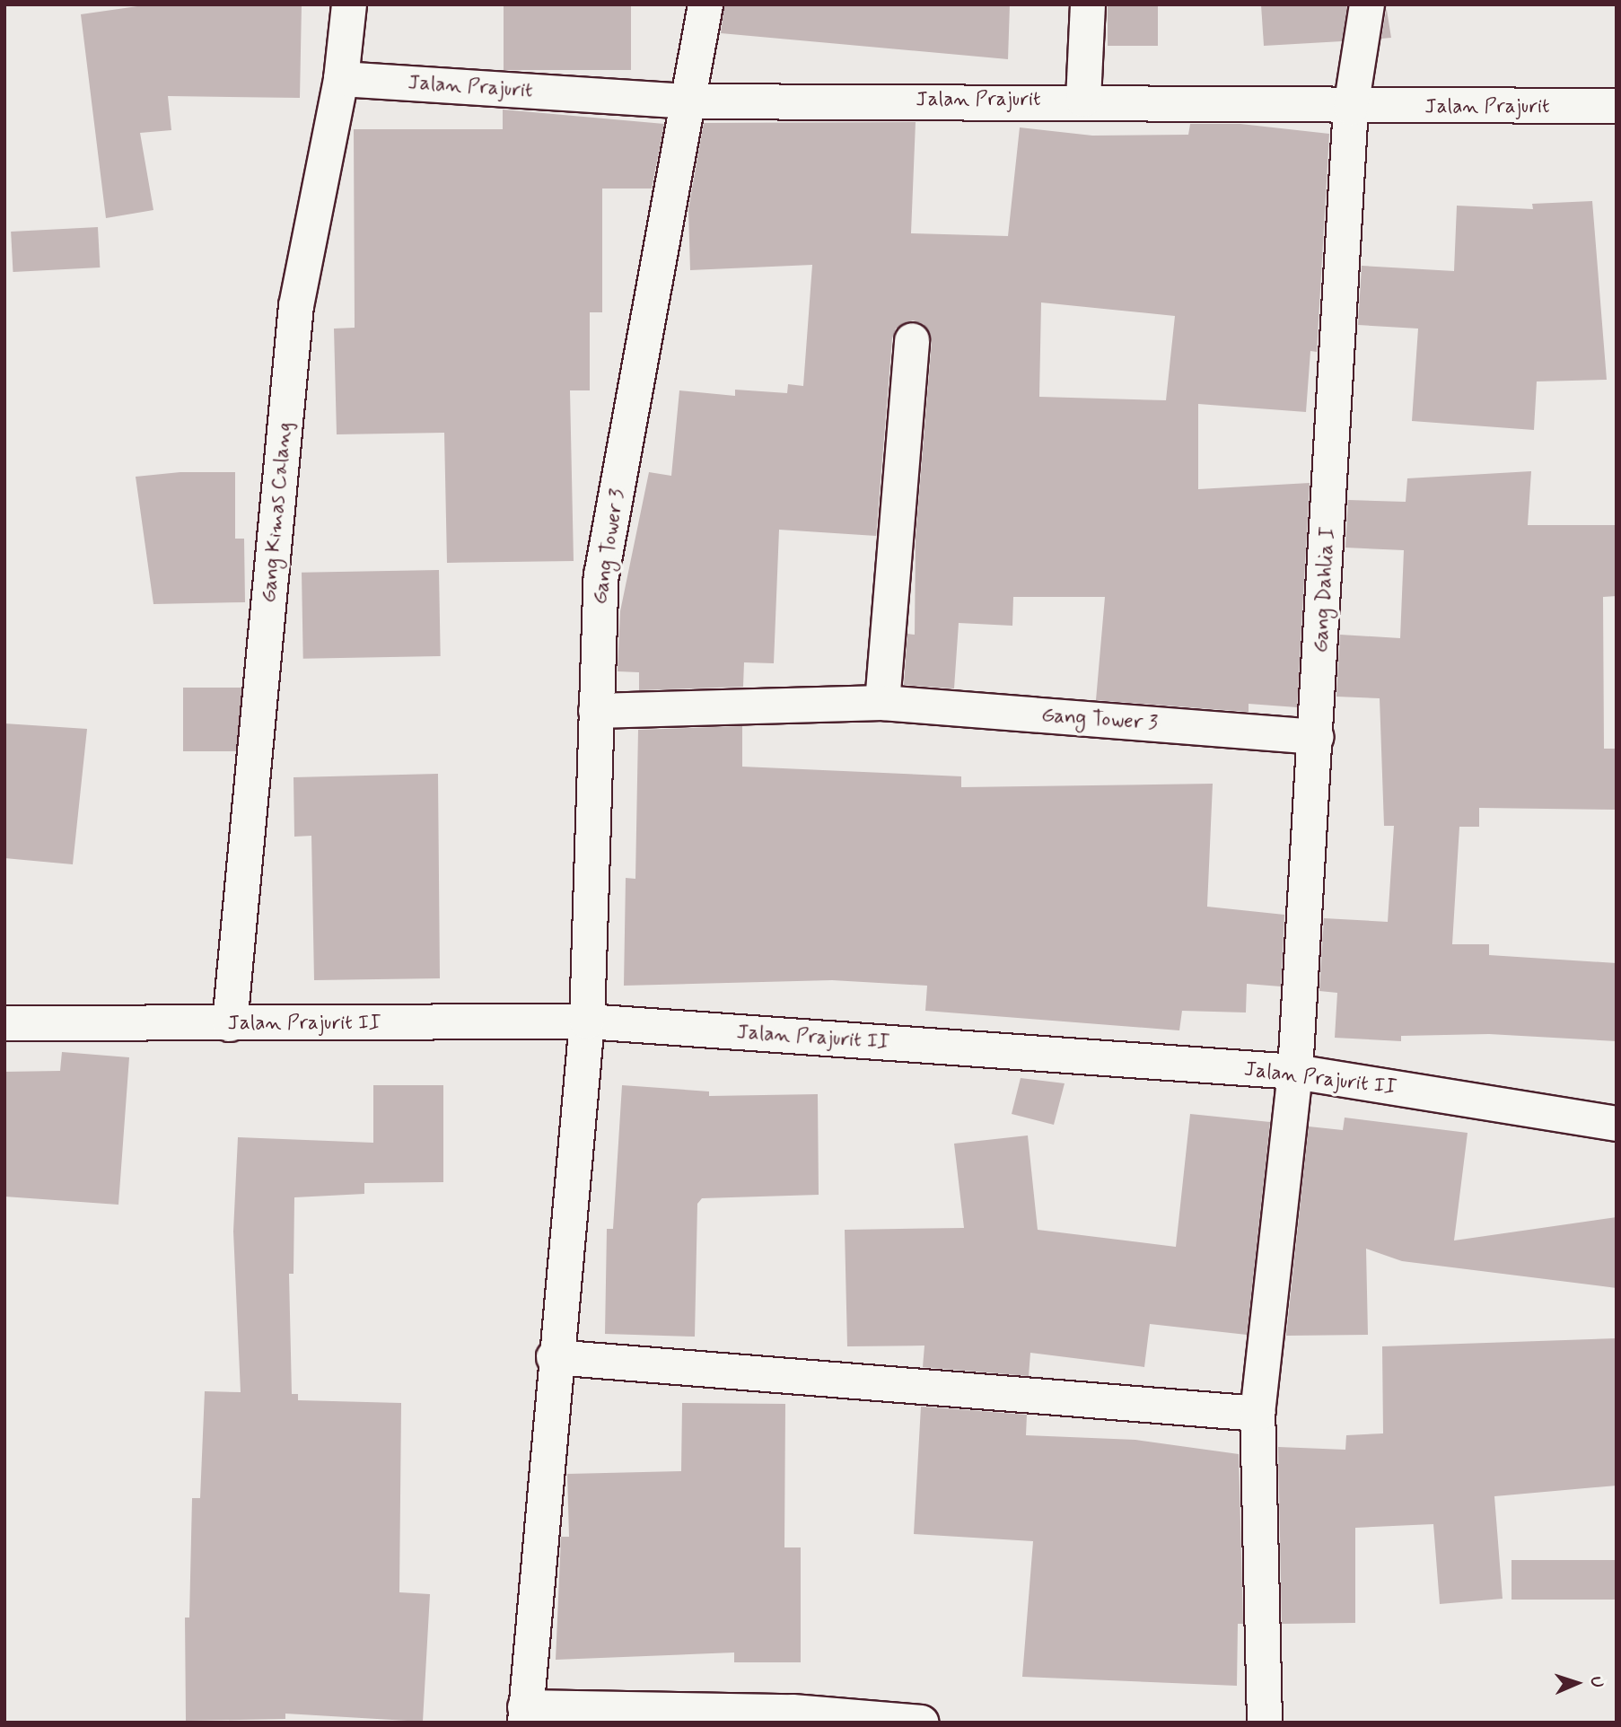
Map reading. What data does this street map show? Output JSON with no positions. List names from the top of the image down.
{
  "streets": {
    "street": [
      "Jalan Prajurit",
      "Gang Kimas Calang",
      "Gang Tower 3",
      "Gang Dahlia I",
      "Jalan Prajurit II"
    ]
  },
  "crossings": [
    ["Jalan Prajurit", "Gang Kimas Calang"],
    ["Jalan Prajurit", "Gang Tower 3"],
    ["Jalan Prajurit", "Gang Dahlia I"],
    ["Gang Kimas Calang", "Jalan Prajurit II"],
    ["Gang Tower 3", "Gang Dahlia I"],
    ["Gang Dahlia I", "Jalan Prajurit II"]
  ],
  "north": "right"
}
